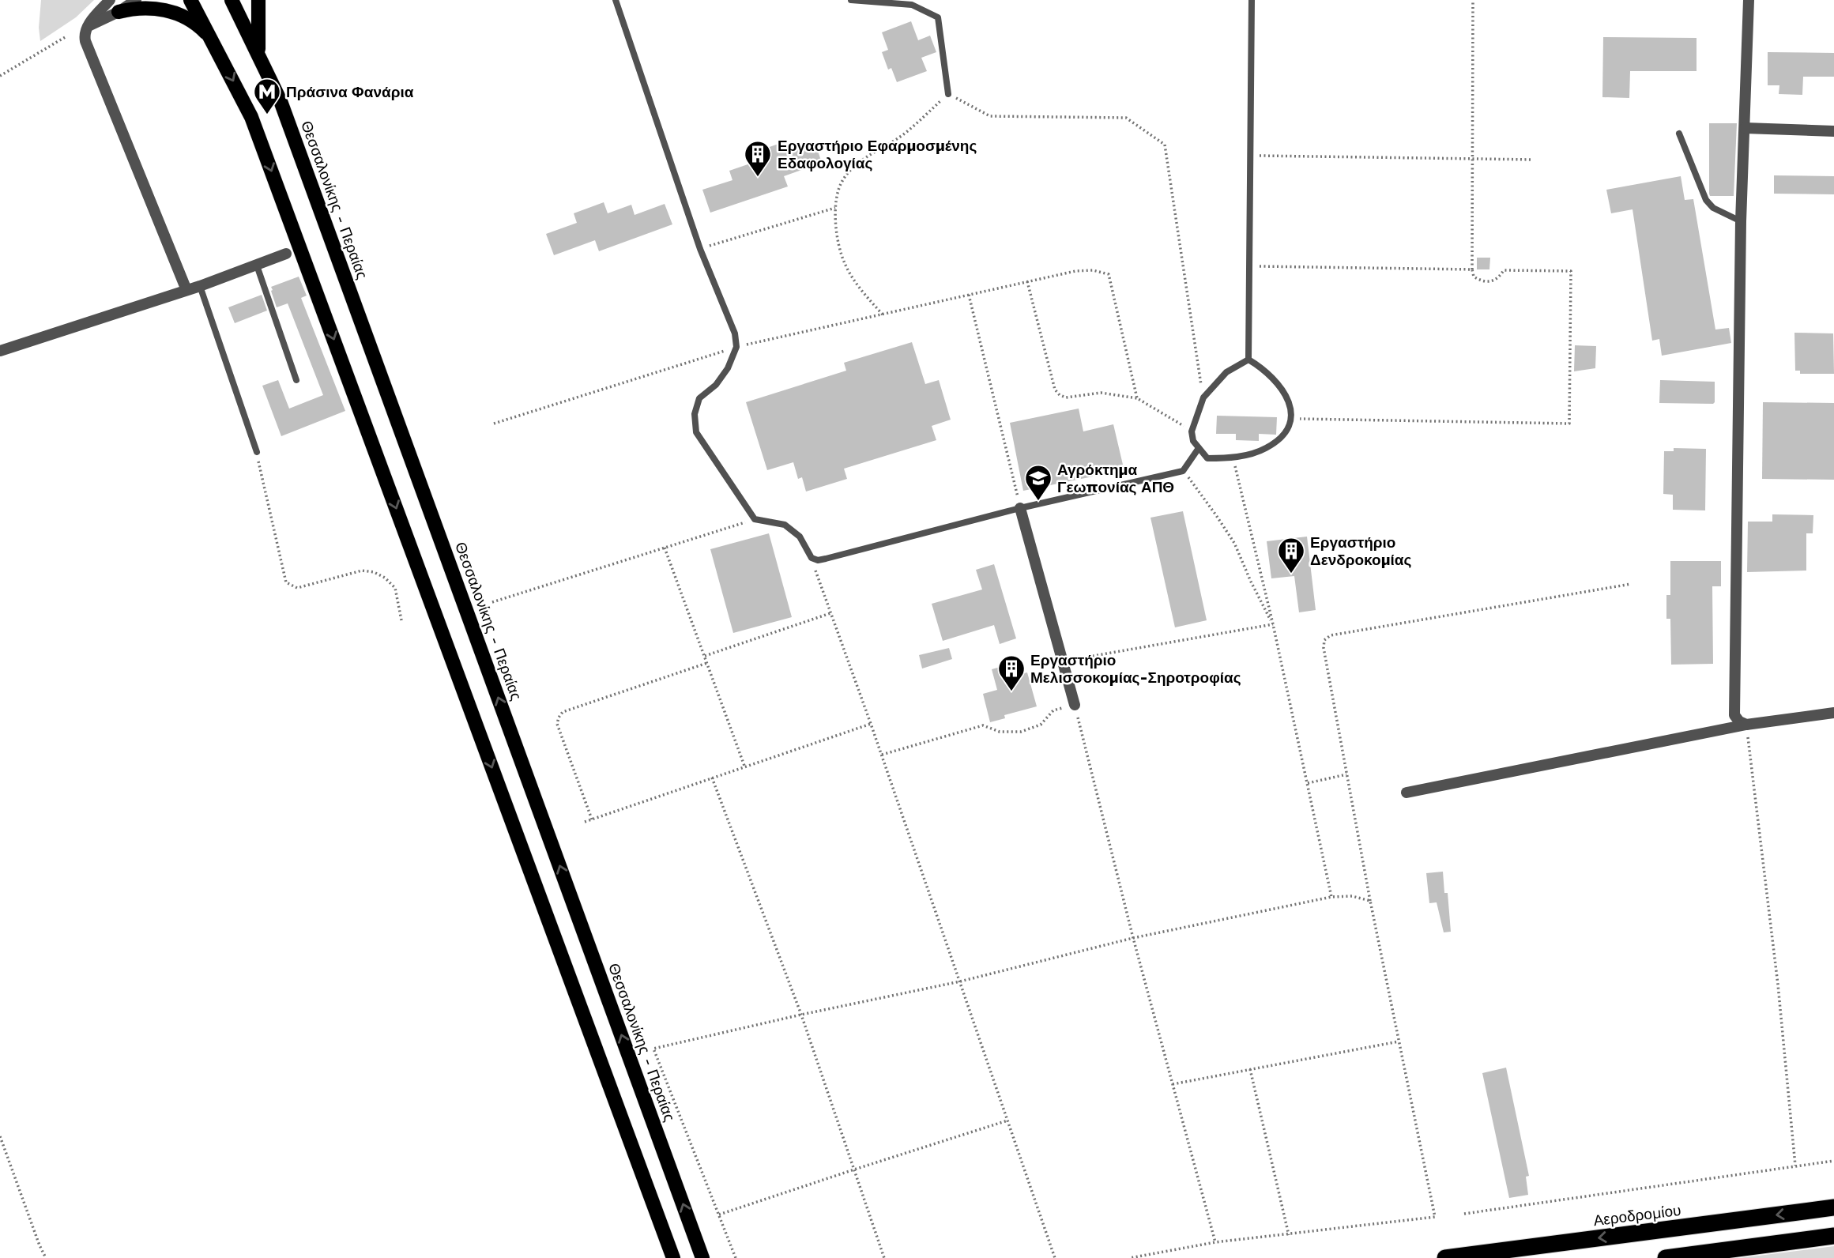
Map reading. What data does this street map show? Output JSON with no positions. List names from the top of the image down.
{
  "streets": {
    "highway": ["Αεροδρομίου"],
    "main road": ["Θεσσαλονίκης - Περαίας"]
  },
  "places": {
    "metro station": ["Πράσινα Φανάρια"],
    "building": ["Εργαστήριο Εφαρμοσμένης Εδαφολογίας", "Εργαστήριο Δενδροκομίας", "Εργαστήριο Μελισσοκομίας-Σηροτροφίας"],
    "school or university": ["Αγρόκτημα Γεωπονίας ΑΠΘ"]
  }
}
